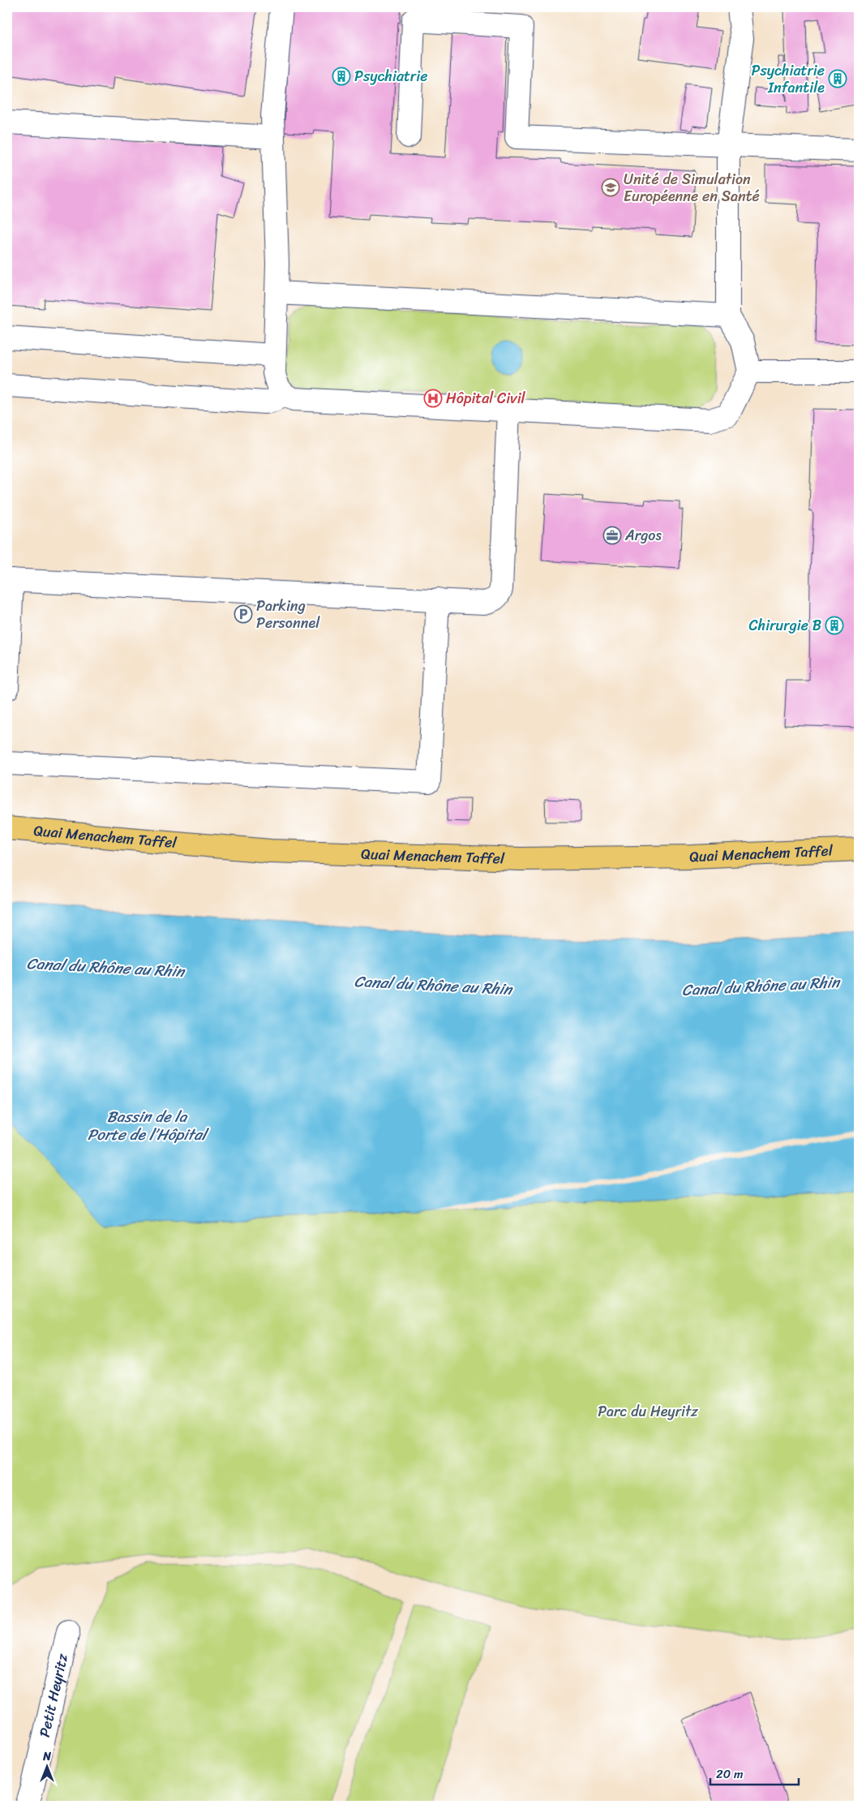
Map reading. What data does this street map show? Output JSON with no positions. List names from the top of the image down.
{
  "streets": {
    "main road": ["Quai Menachem Taffel"],
    "street": ["Petit Heyritz"]
  },
  "water": ["Canal du Rhône au Rhin", "Bassin de la Porte de l’Hôpital"],
  "parks": ["Parc du Heyritz"],
  "places": {
    "building": ["Psychiatrie", "Psychiatrie Infantile", "Chirurgie B"],
    "school or university": ["Unité de Simulation Européenne en Santé"],
    "hospital": ["Hôpital Civil"],
    "office": ["Argos"],
    "parking": ["Parking Personnel"]
  },
  "scale_bar": "20 m",
  "north": "top"
}
